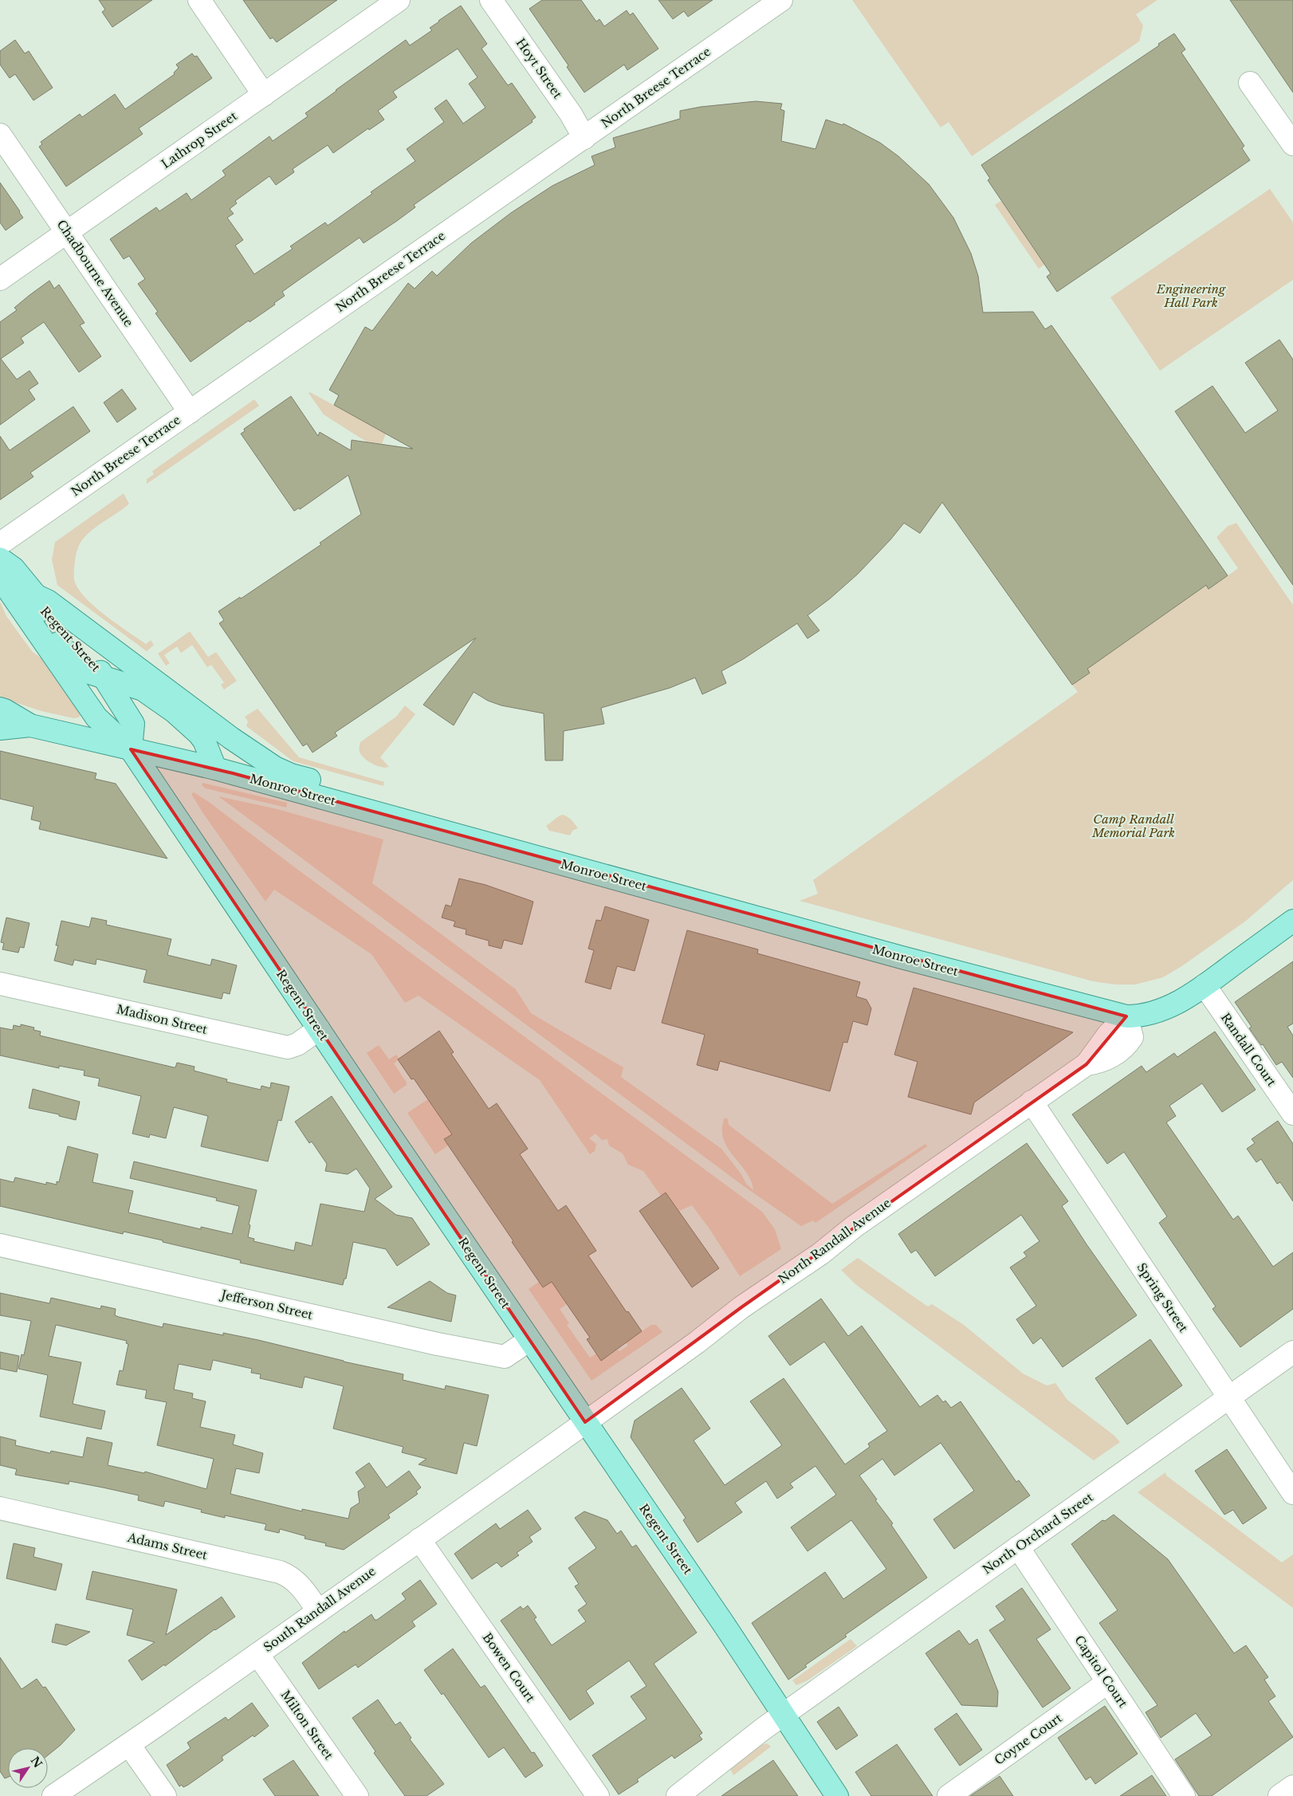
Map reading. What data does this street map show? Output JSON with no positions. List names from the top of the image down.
{
  "streets": {
    "main road": ["Regent Street", "Monroe Street"],
    "street": [
      "Hoyt Street",
      "North Breese Terrace",
      "Lathrop Street",
      "Chadbourne Avenue",
      "Madison Street",
      "Randall Court",
      "North Randall Avenue",
      "Spring Street",
      "Jefferson Street",
      "North Orchard Street",
      "Adams Street",
      "South Randall Avenue",
      "Bowen Court",
      "Capitol Court",
      "Milton Street",
      "Coyne Court"
    ]
  },
  "crossings": [
    ["Hoyt Street", "North Breese Terrace"],
    ["North Breese Terrace", "Chadbourne Avenue"],
    ["Lathrop Street", "Chadbourne Avenue"],
    ["Regent Street", "Monroe Street"],
    ["Regent Street", "Madison Street"],
    ["Regent Street", "North Randall Avenue"],
    ["Regent Street", "Jefferson Street"],
    ["Regent Street", "North Orchard Street"],
    ["Regent Street", "South Randall Avenue"],
    ["Monroe Street", "Randall Court"],
    ["Monroe Street", "North Randall Avenue"],
    ["North Randall Avenue", "Spring Street"],
    ["North Randall Avenue", "South Randall Avenue"],
    ["Spring Street", "North Orchard Street"],
    ["North Orchard Street", "Capitol Court"],
    ["Adams Street", "South Randall Avenue"],
    ["South Randall Avenue", "Bowen Court"],
    ["South Randall Avenue", "Milton Street"],
    ["Capitol Court", "Coyne Court"]
  ],
  "parks": ["Engineering Hall Park", "Camp Randall Memorial Park"],
  "north": "top right"
}
